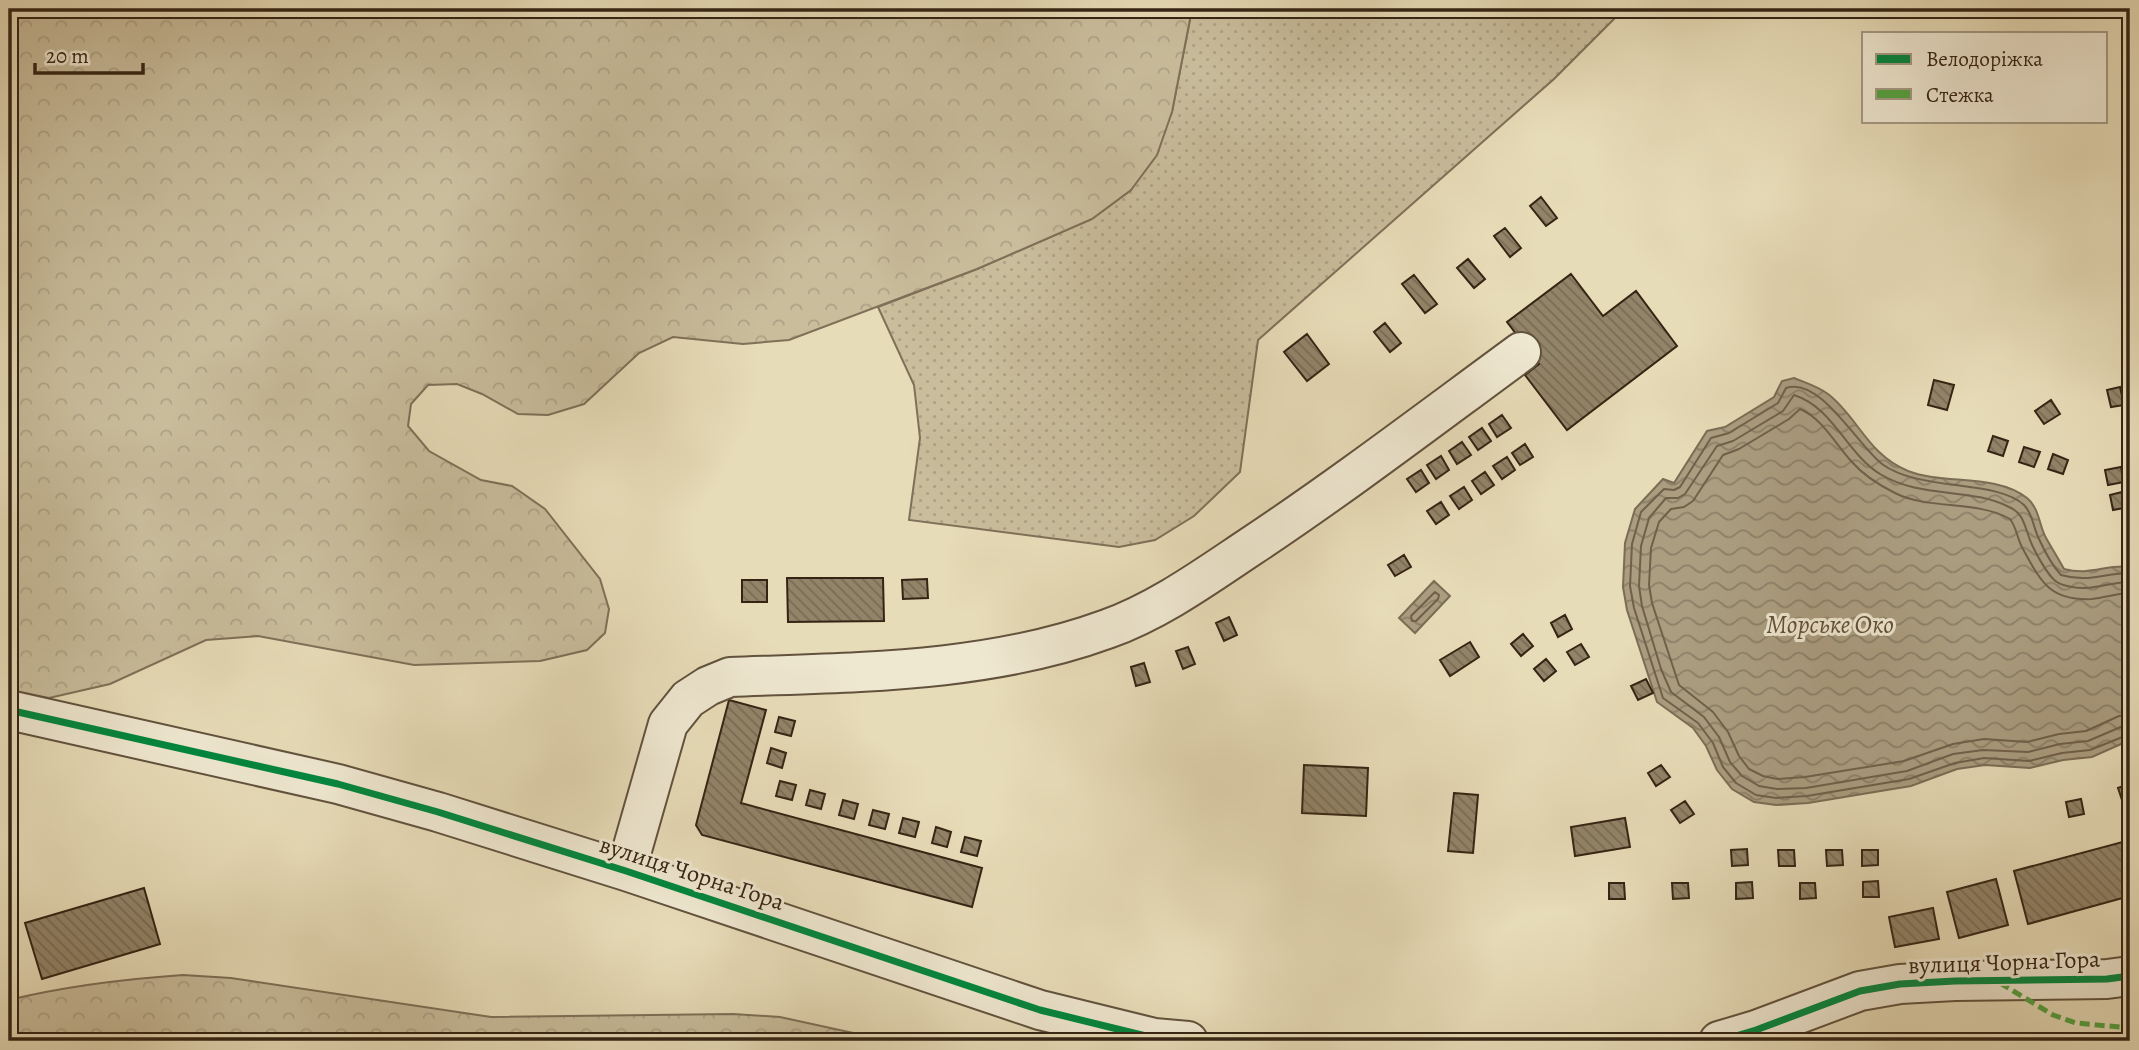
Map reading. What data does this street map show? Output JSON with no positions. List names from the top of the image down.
{
  "streets": {
    "street": ["вулиця Чорна Гора"]
  },
  "water": ["Морське Око"],
  "legend": ["Велодоріжка", "Стежка"],
  "scale_bar": "20 m"
}
